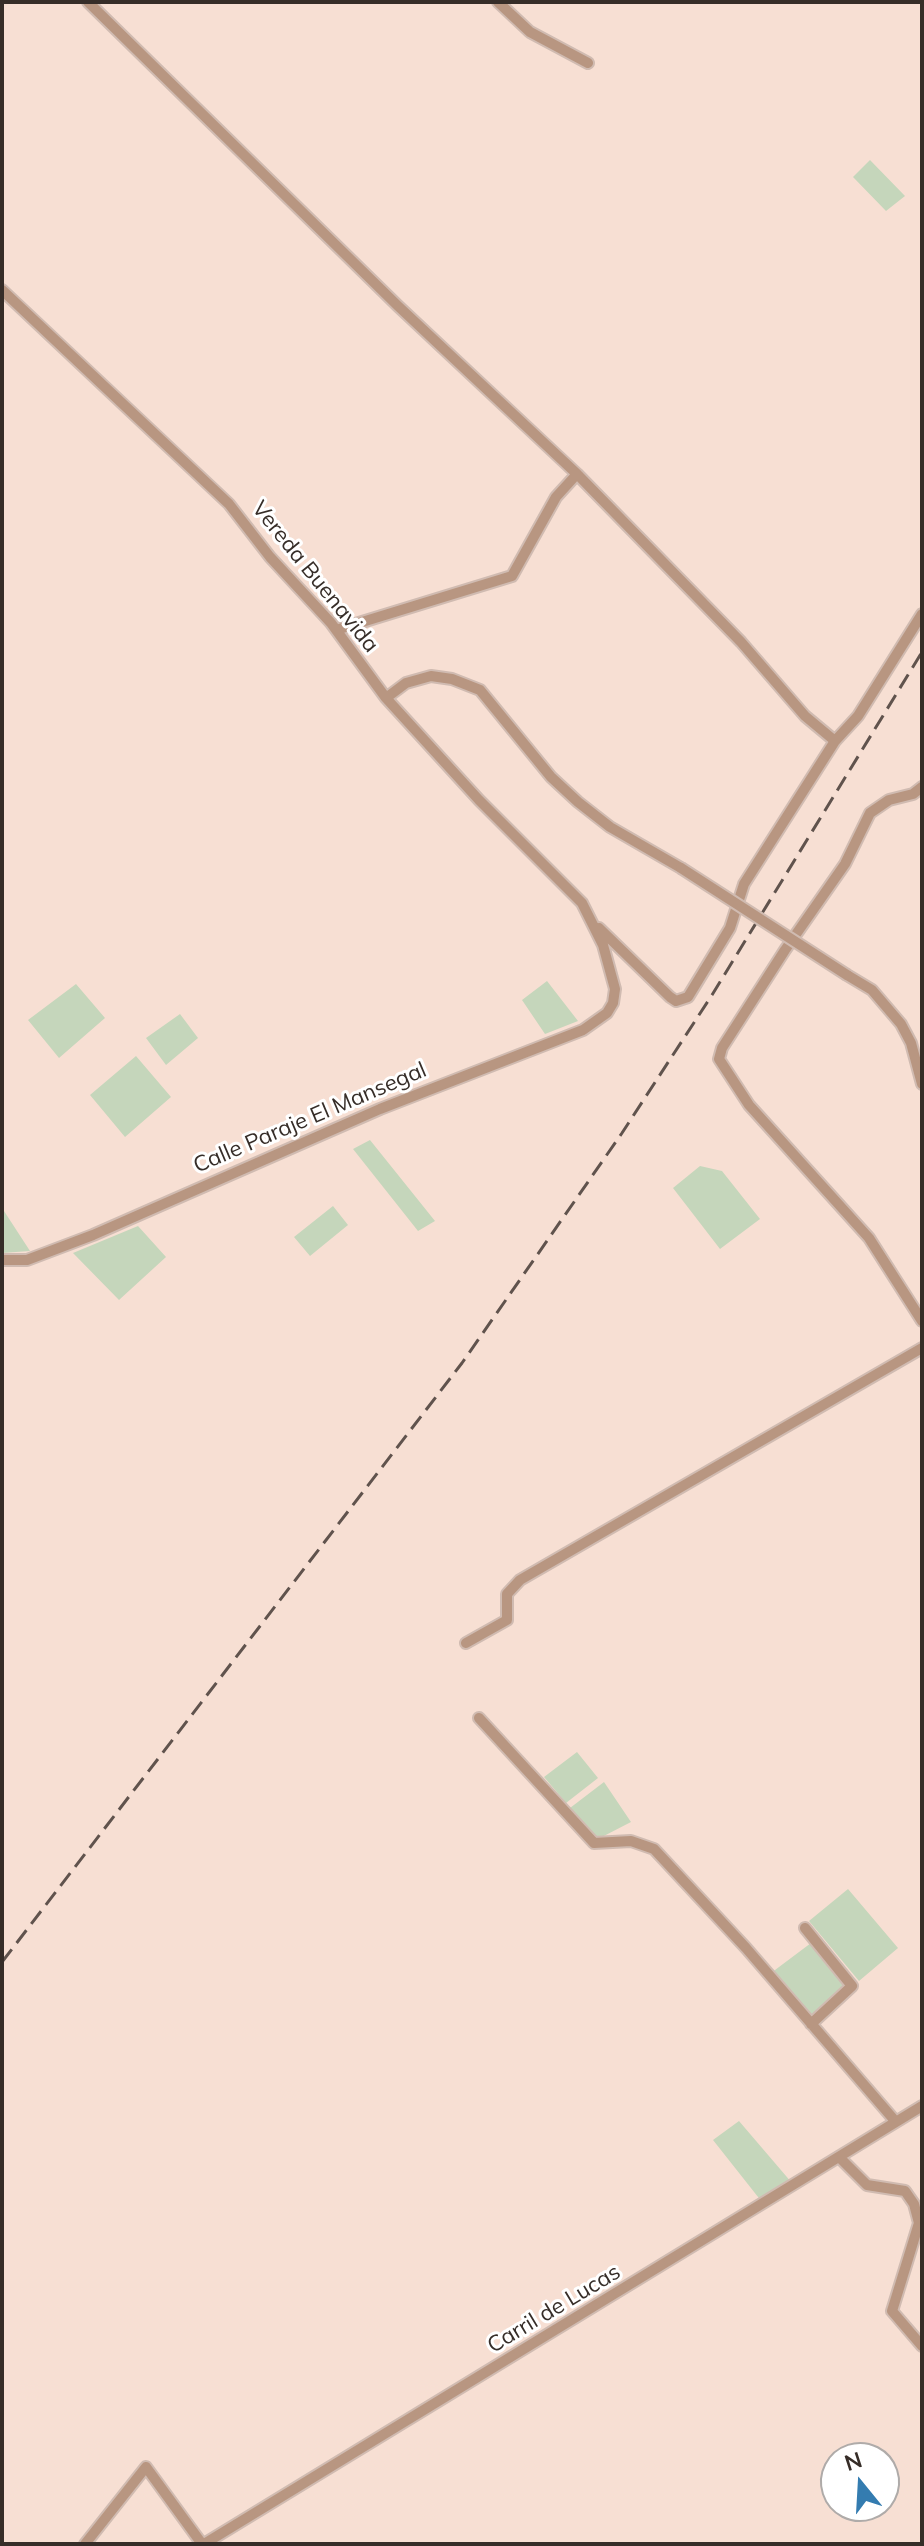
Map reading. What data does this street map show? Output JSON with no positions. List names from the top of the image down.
{
  "streets": {
    "street": ["Vereda Buenavida", "Calle Paraje El Mansegal", "Carril de Lucas"]
  },
  "crossings": [
    ["Vereda Buenavida", "Calle Paraje El Mansegal"]
  ],
  "north": "top"
}
